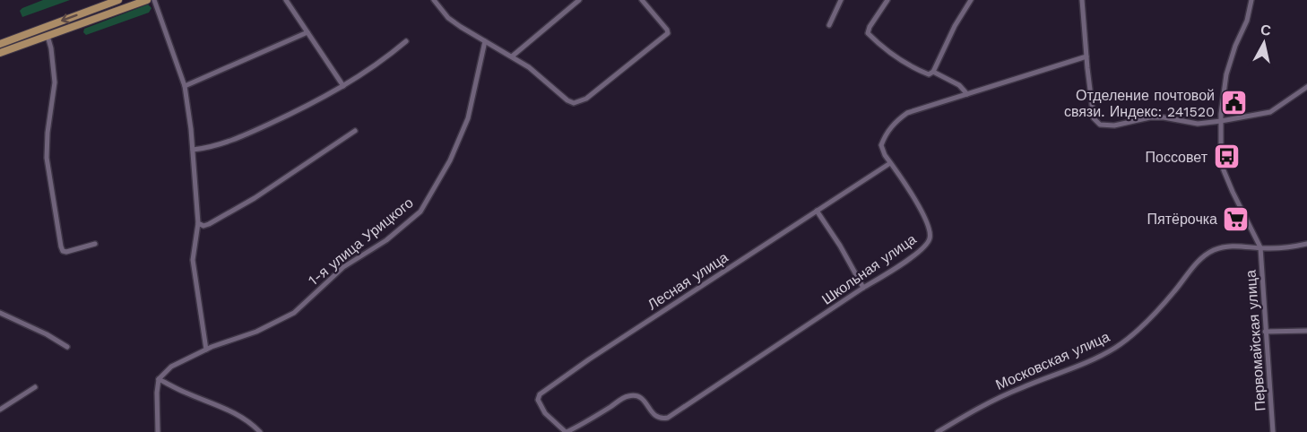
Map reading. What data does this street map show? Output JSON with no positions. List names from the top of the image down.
{
  "streets": {
    "street": [
      "1-я улица Урицкого",
      "Школьная улица",
      "Лесная улица",
      "Первомайская улица",
      "Московская улица"
    ]
  },
  "crossings": [
    ["Школьная улица", "Лесная улица"],
    ["Первомайская улица", "Московская улица"]
  ],
  "places": {
    "public building": ["Отделение почтовой связи. Индекс: 241520"],
    "bus stop": ["Поссовет"],
    "supermarket": ["Пятёрочка"]
  },
  "north": "top"
}
